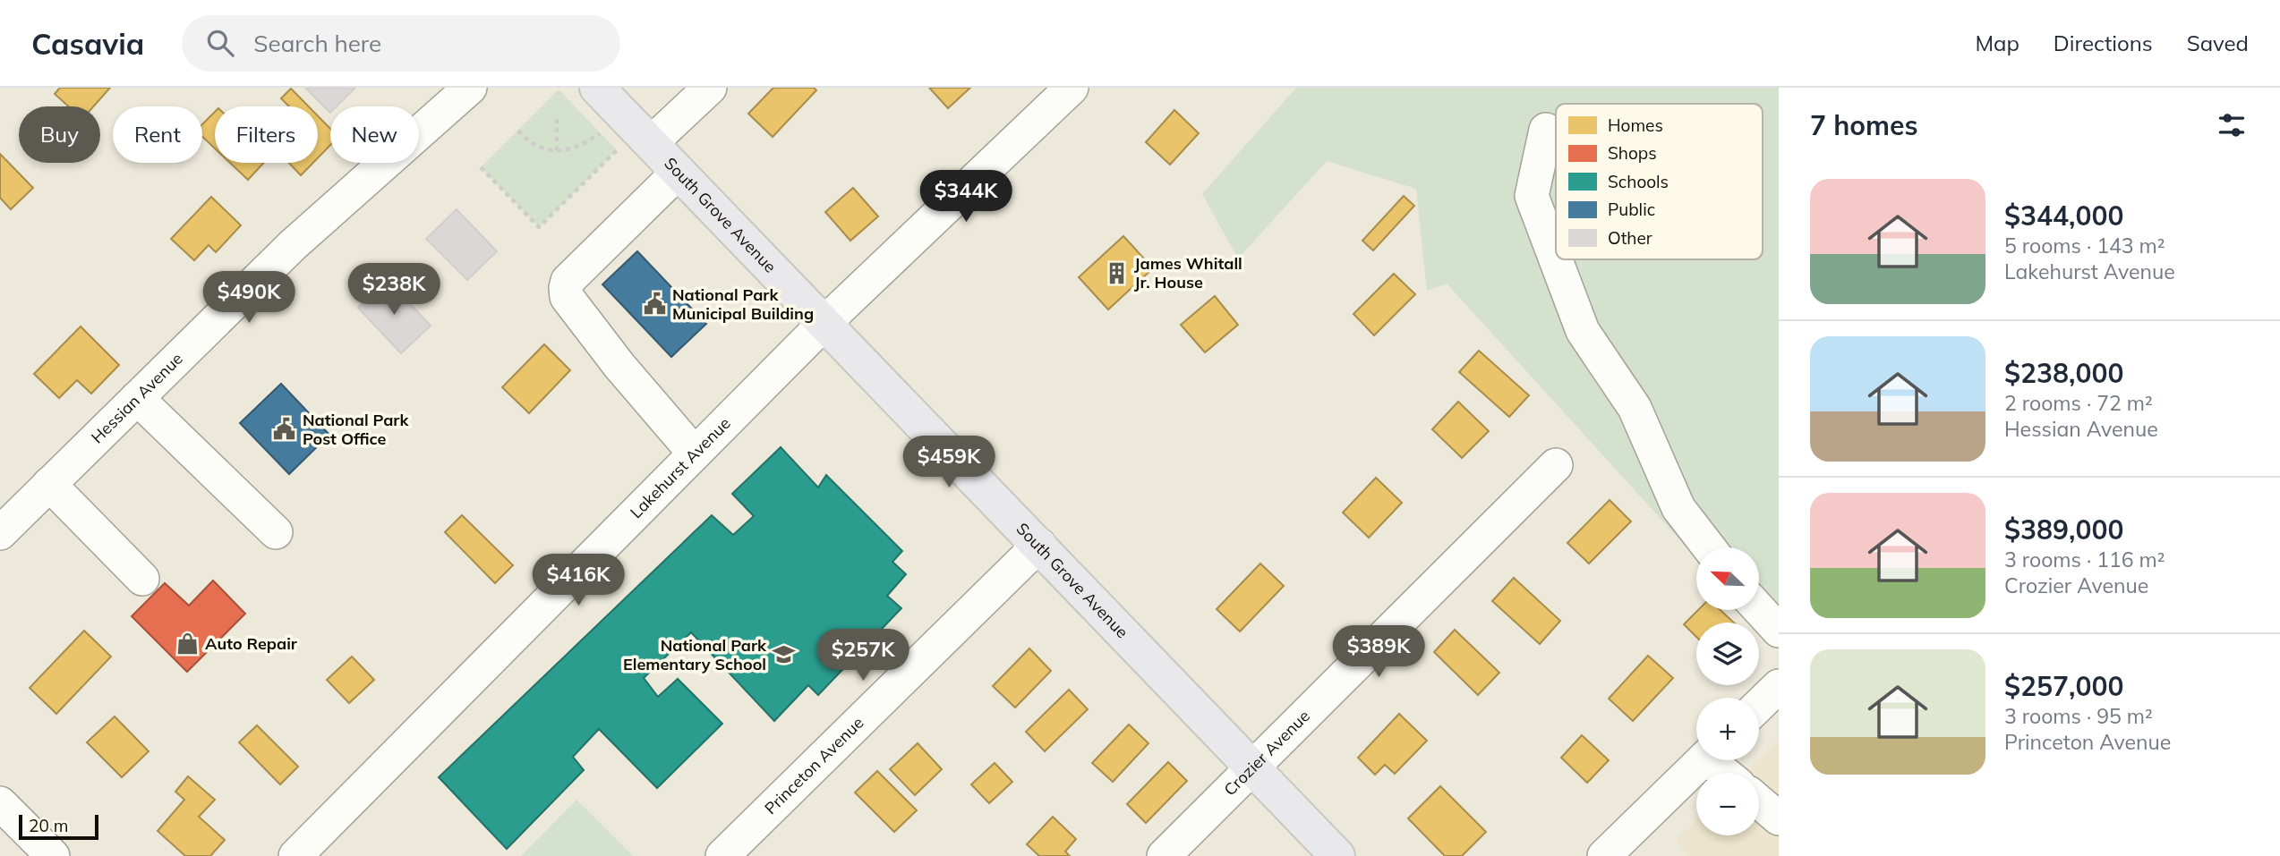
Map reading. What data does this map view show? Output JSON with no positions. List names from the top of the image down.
{
  "streets": {
    "main road": ["South Grove Avenue"],
    "street": [
      "Hessian Avenue",
      "Lakehurst Avenue",
      "Crozier Avenue",
      "Princeton Avenue"
    ]
  },
  "crossings": [
    ["South Grove Avenue", "Lakehurst Avenue"],
    ["South Grove Avenue", "Crozier Avenue"],
    ["South Grove Avenue", "Princeton Avenue"]
  ],
  "places": {
    "building": ["James Whitall Jr. House"],
    "public building": ["National Park Municipal Building", "National Park Post Office"],
    "shop": ["Auto Repair"],
    "school or university": ["National Park Elementary School"]
  },
  "legend": [
    "Homes",
    "Shops",
    "Schools",
    "Public",
    "Other"
  ],
  "scale_bar": "20 m",
  "north": "top left",
  "page": {
    "header": "Casavia",
    "search": "Search here",
    "nav": ["Map", "Directions", "Saved"],
    "heading": "7 homes",
    "chip": [
      "Buy",
      "Rent",
      "Filters",
      "New"
    ],
    "list": [
      {
        "name": "$344,000",
        "note": "5 rooms · 143 m² · Lakehurst Avenue"
      },
      {
        "name": "$238,000",
        "note": "2 rooms · 72 m² · Hessian Avenue"
      },
      {
        "name": "$389,000",
        "note": "3 rooms · 116 m² · Crozier Avenue"
      },
      {
        "name": "$257,000",
        "note": "3 rooms · 95 m² · Princeton Avenue"
      }
    ],
    "price": [
      "$344K",
      "$238K",
      "$490K",
      "$459K",
      "$416K",
      "$389K",
      "$257K"
    ],
    "map_buttons": ["+", "−"],
    "scale": "20 m"
  }
}
